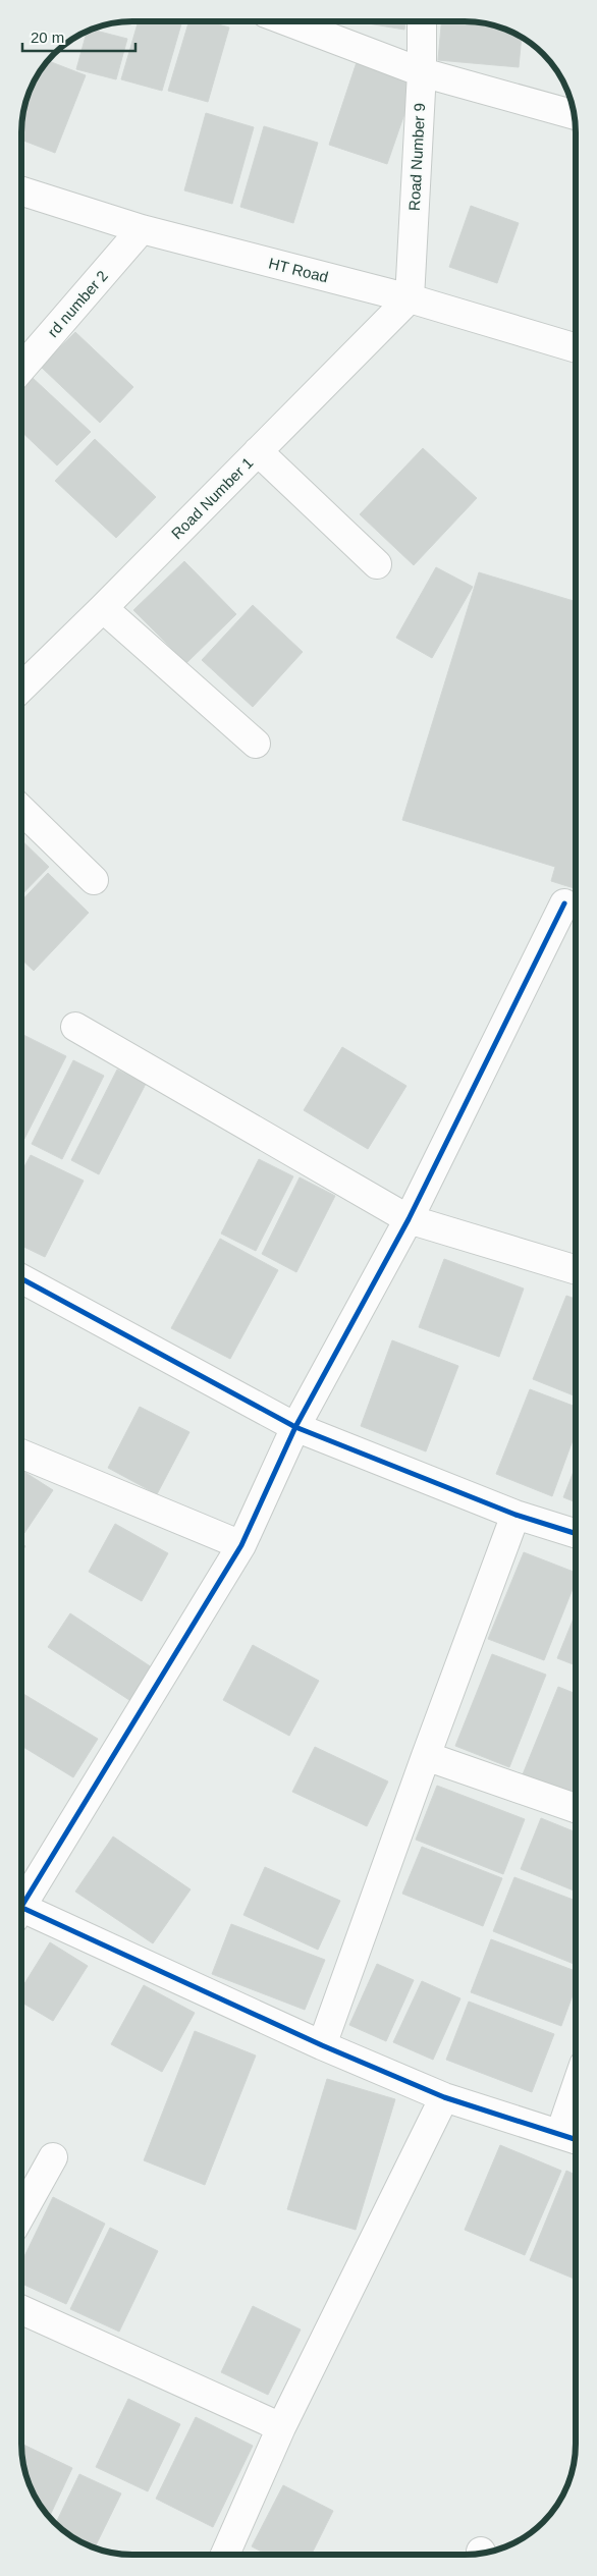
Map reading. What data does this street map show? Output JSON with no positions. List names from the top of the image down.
{
  "streets": {
    "street": [
      "Road Number 9",
      "HT Road",
      "rd number 2",
      "Road Number 1"
    ]
  },
  "crossings": [
    ["Road Number 9", "HT Road"],
    ["Road Number 9", "Road Number 1"],
    ["HT Road", "rd number 2"],
    ["HT Road", "Road Number 1"]
  ],
  "scale_bar": "20 m"
}
